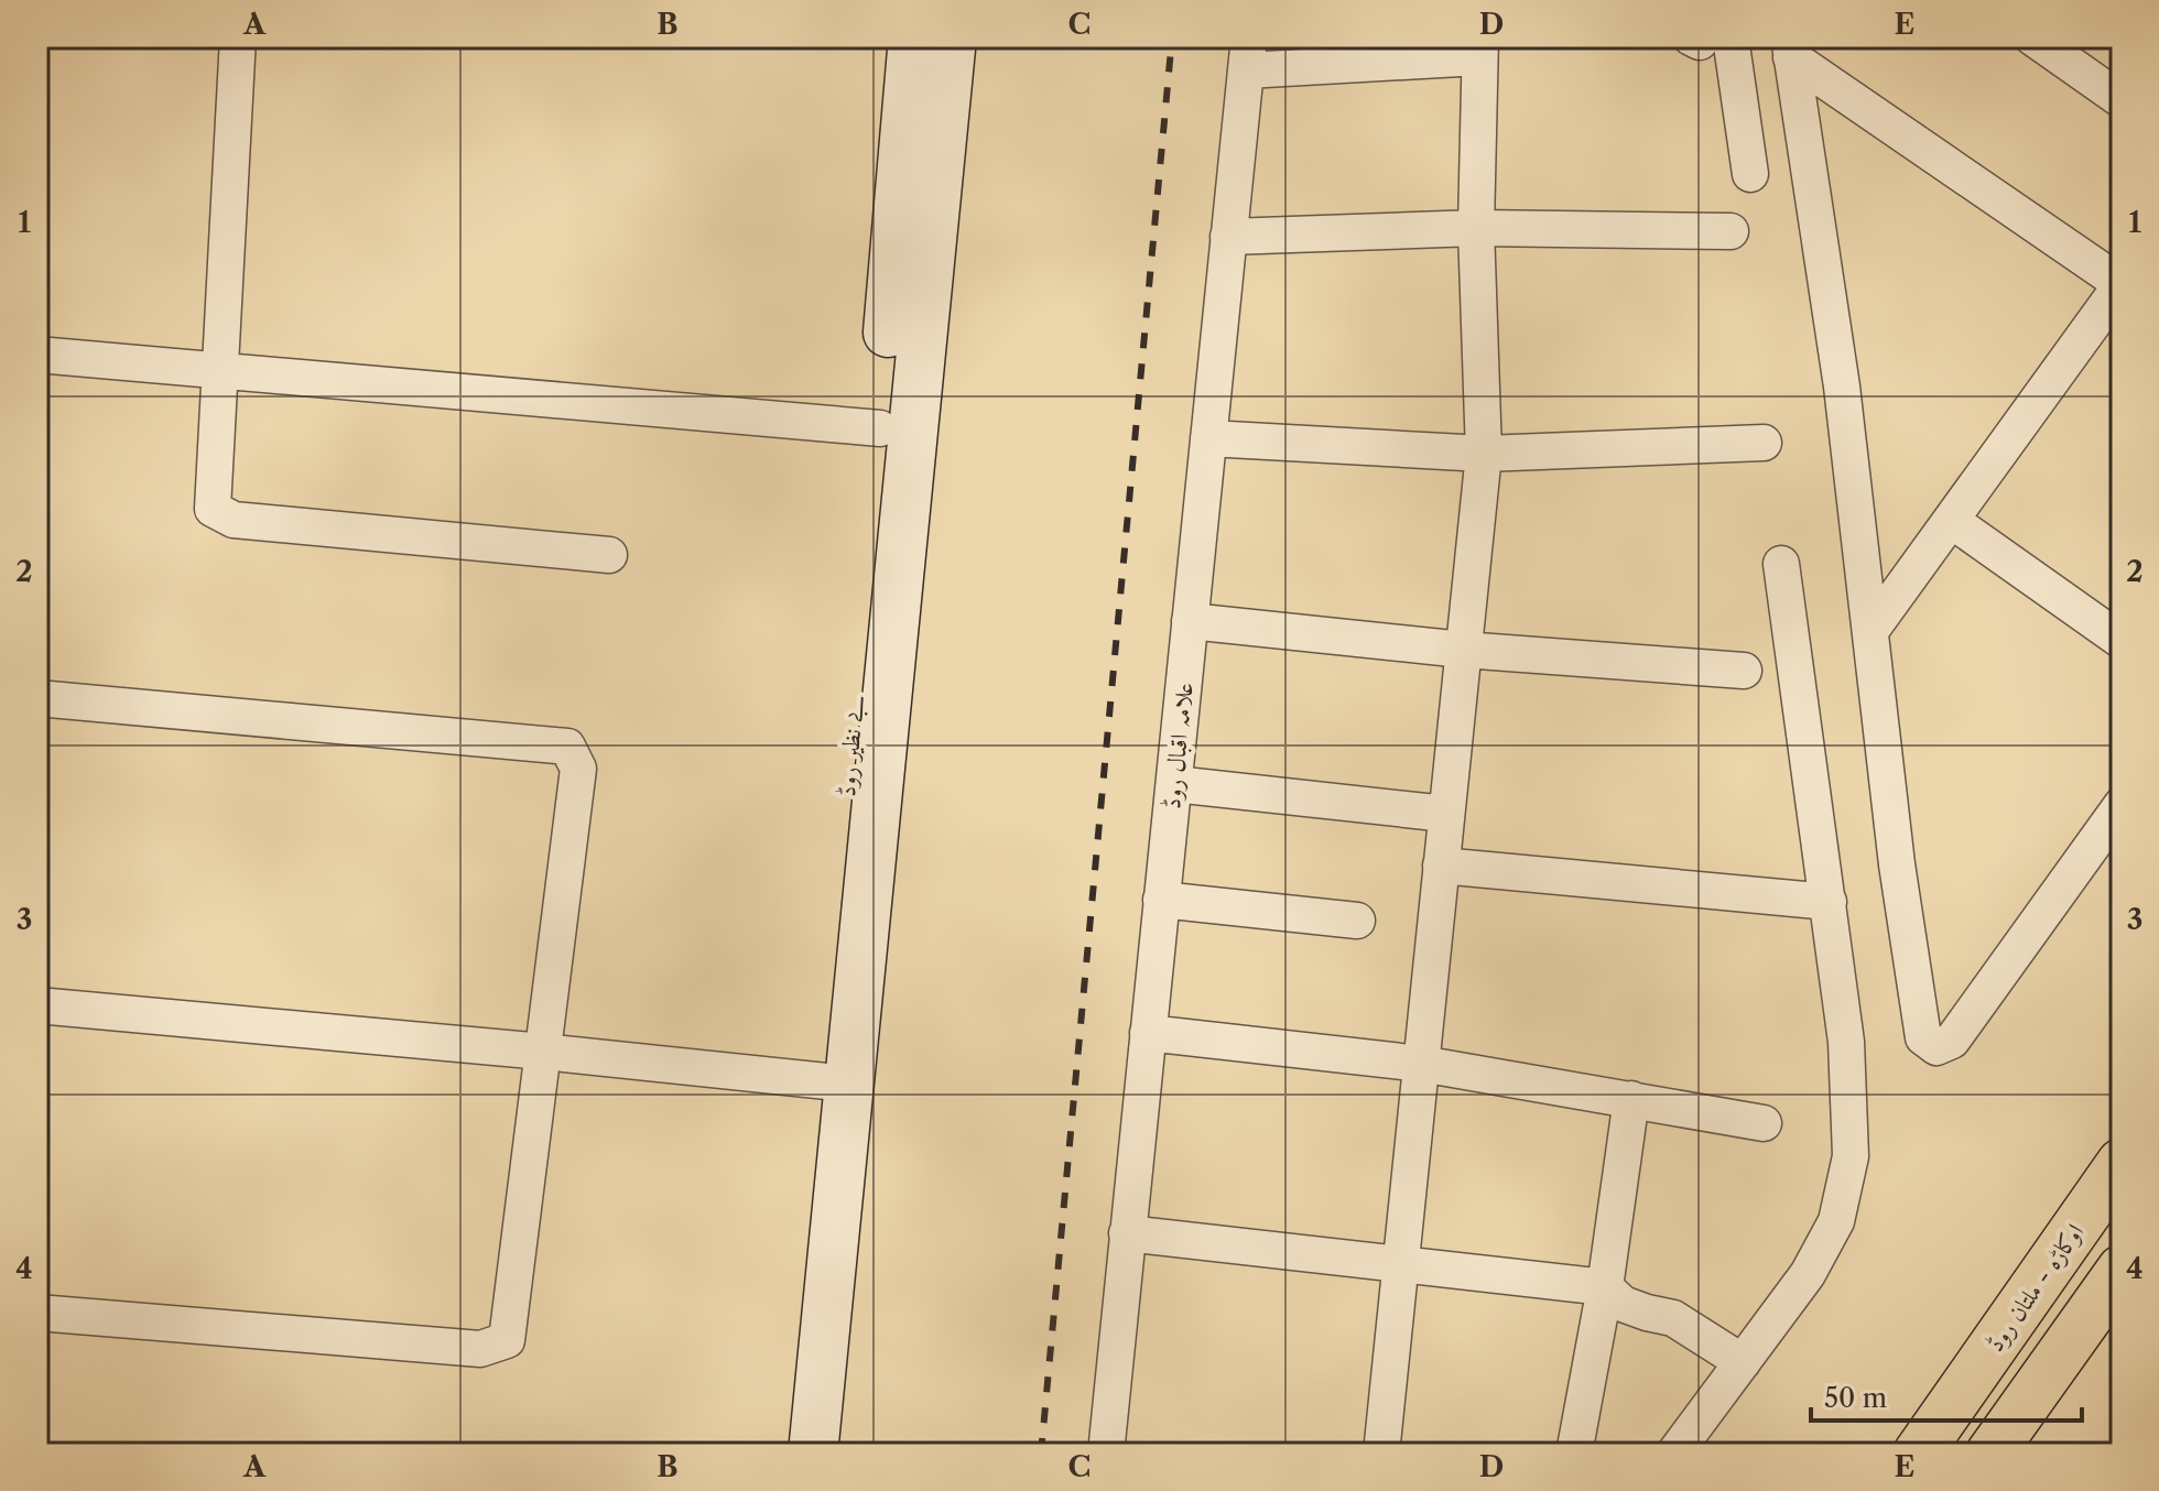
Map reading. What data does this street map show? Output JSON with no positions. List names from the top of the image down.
{
  "streets": {
    "main road": ["بے نظیر روڈ", "اوکاڑہ - ملتان روڈ"],
    "street": ["علامہ اقبال روڈ"]
  },
  "scale_bar": "50 m",
  "grid": {
    "columns": [
      "A",
      "B",
      "C",
      "D",
      "E"
    ],
    "rows": [
      "1",
      "2",
      "3",
      "4"
    ]
  }
}
